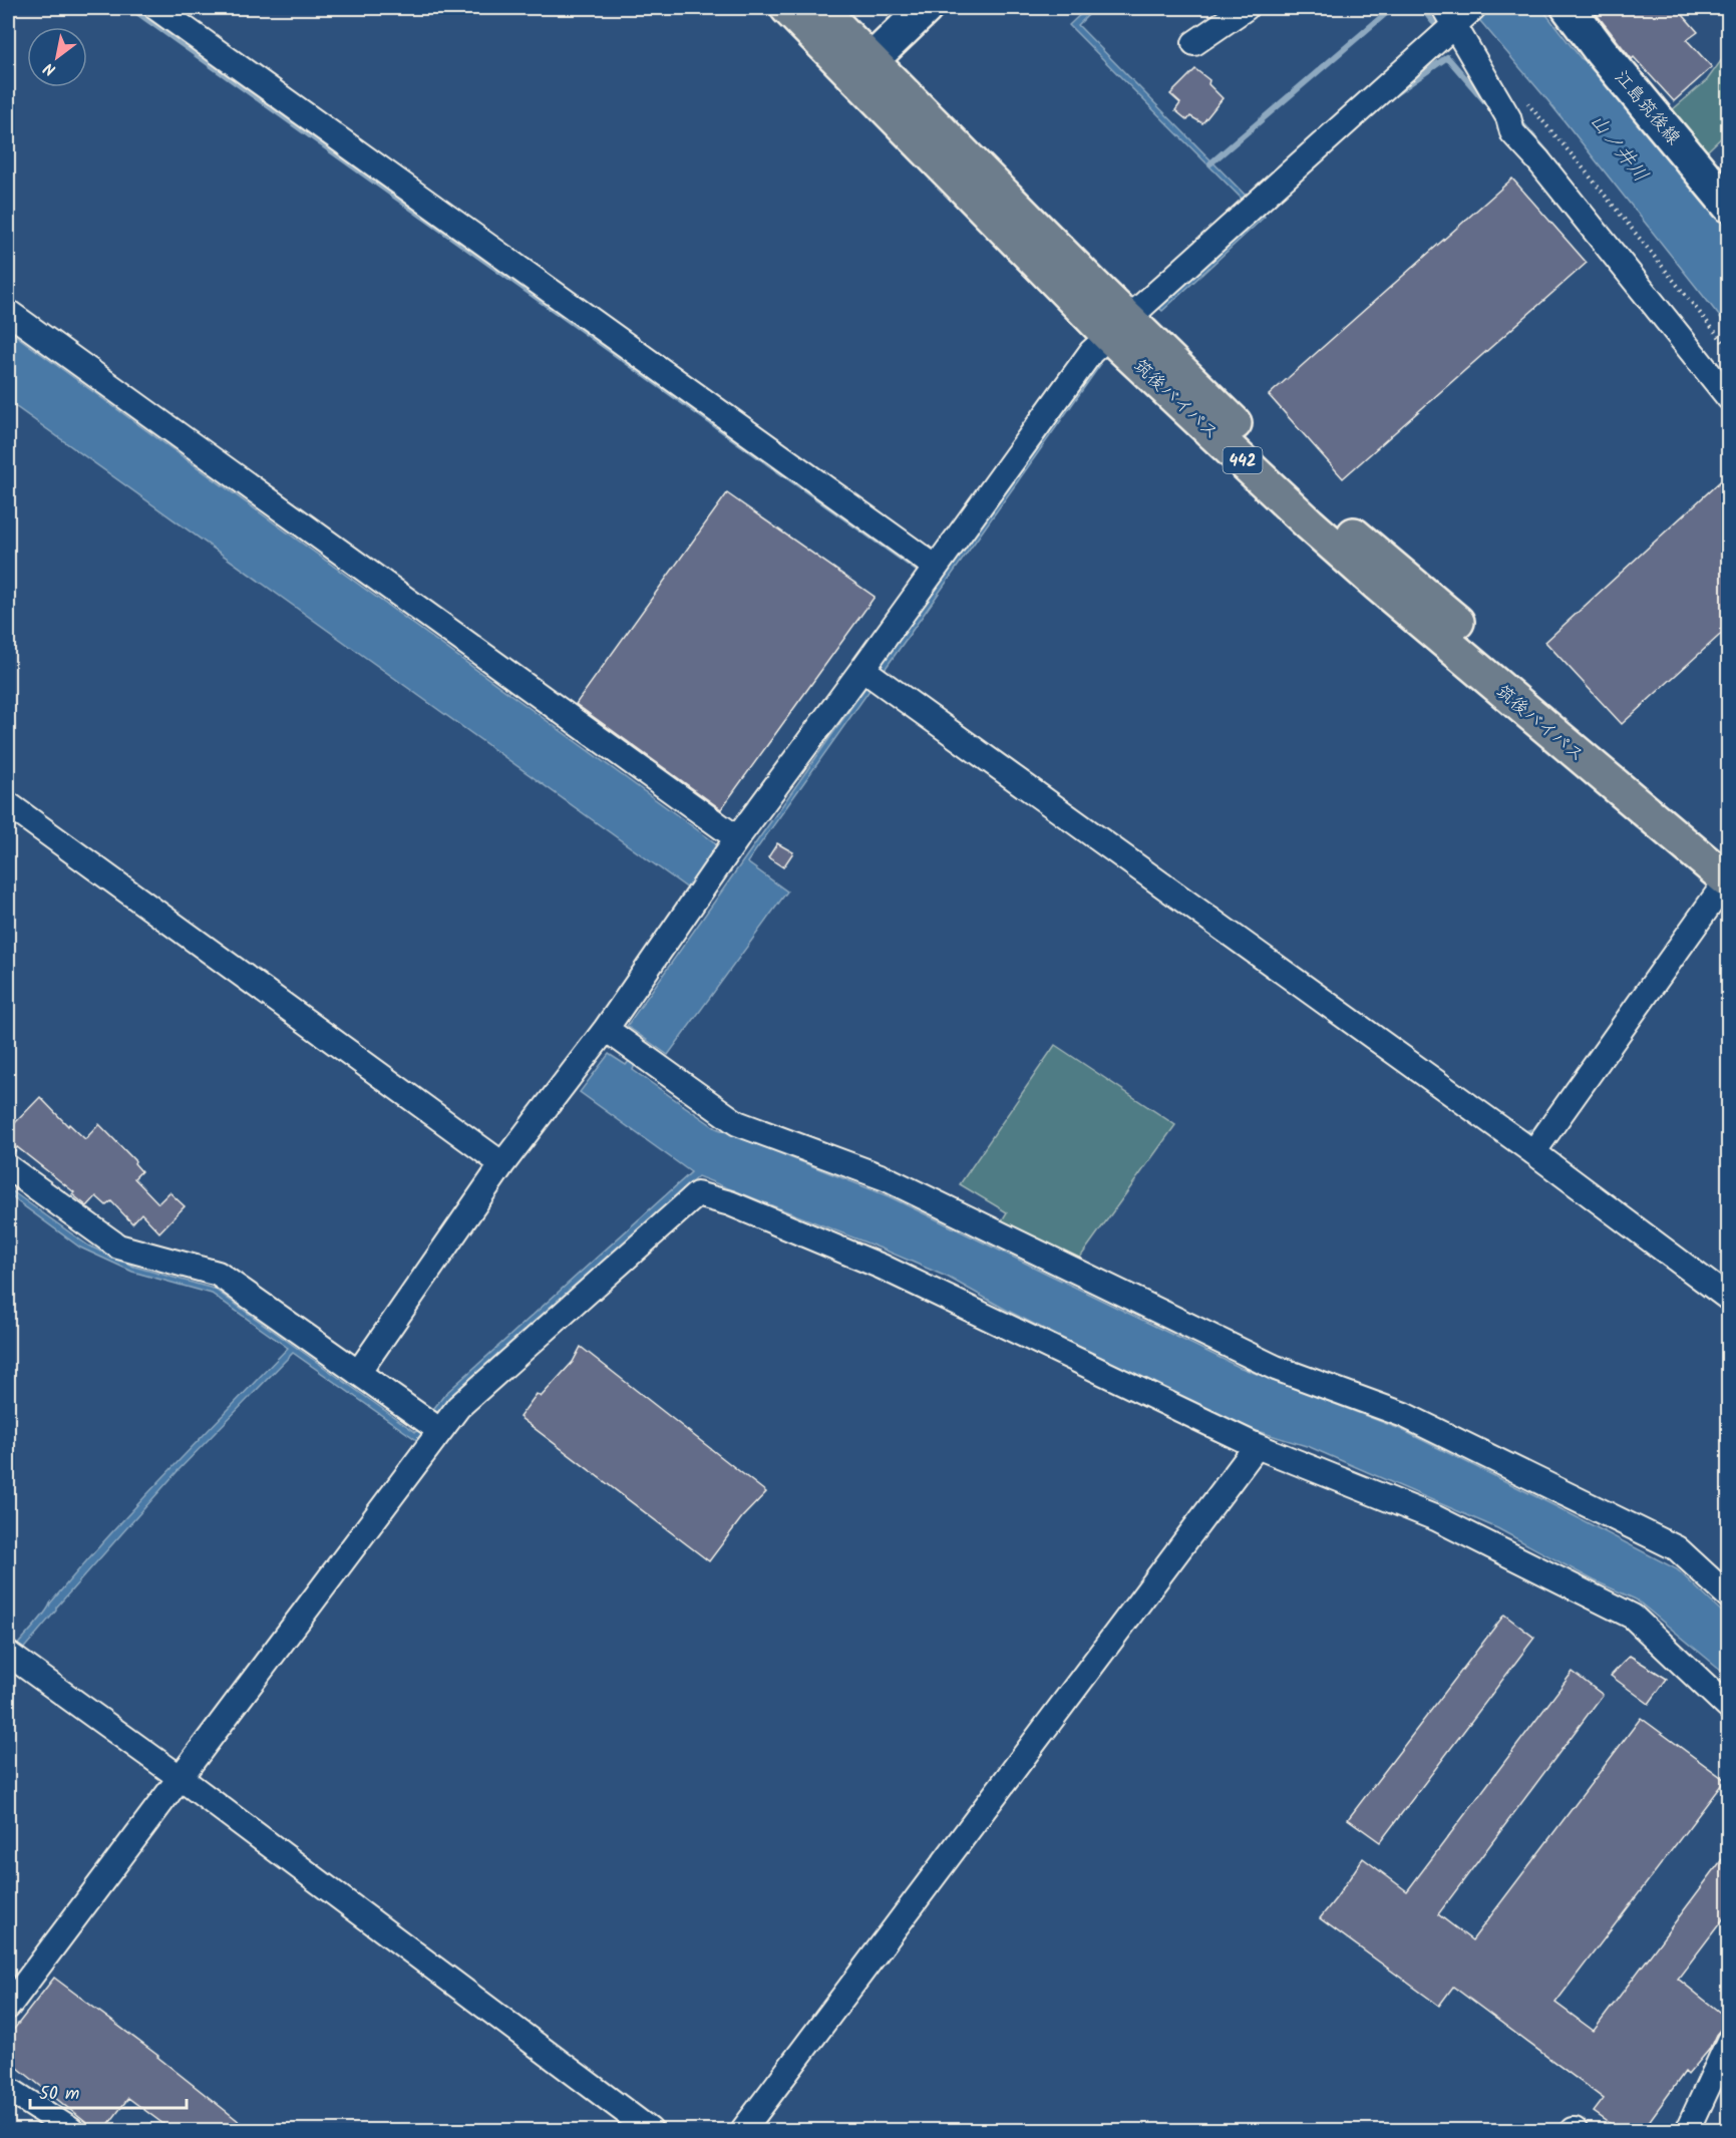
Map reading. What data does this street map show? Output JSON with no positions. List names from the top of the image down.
{
  "streets": {
    "highway": ["筑後バイパス", "442"],
    "main road": ["江島筑後線"]
  },
  "water": ["山ノ井川"],
  "scale_bar": "50 m",
  "north": "bottom left"
}
